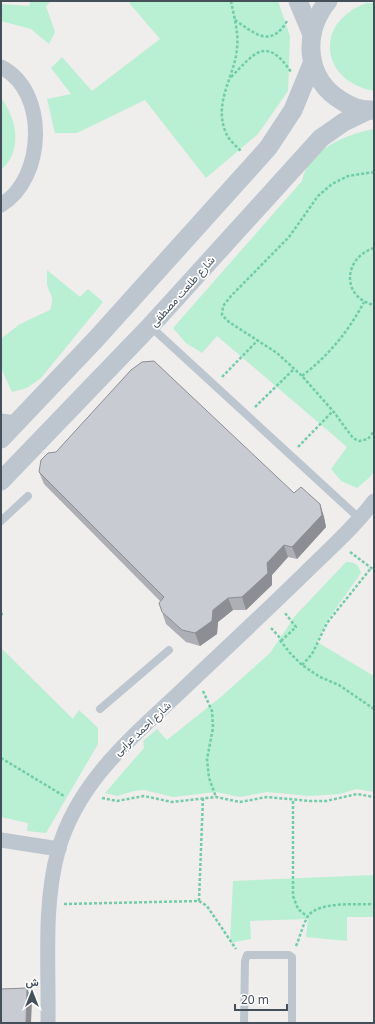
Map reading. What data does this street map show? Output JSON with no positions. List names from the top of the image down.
{
  "streets": {
    "street": ["شارع طلعت مصطفى", "شارع احمد عرابى"]
  },
  "scale_bar": "20 m",
  "north": "top"
}
